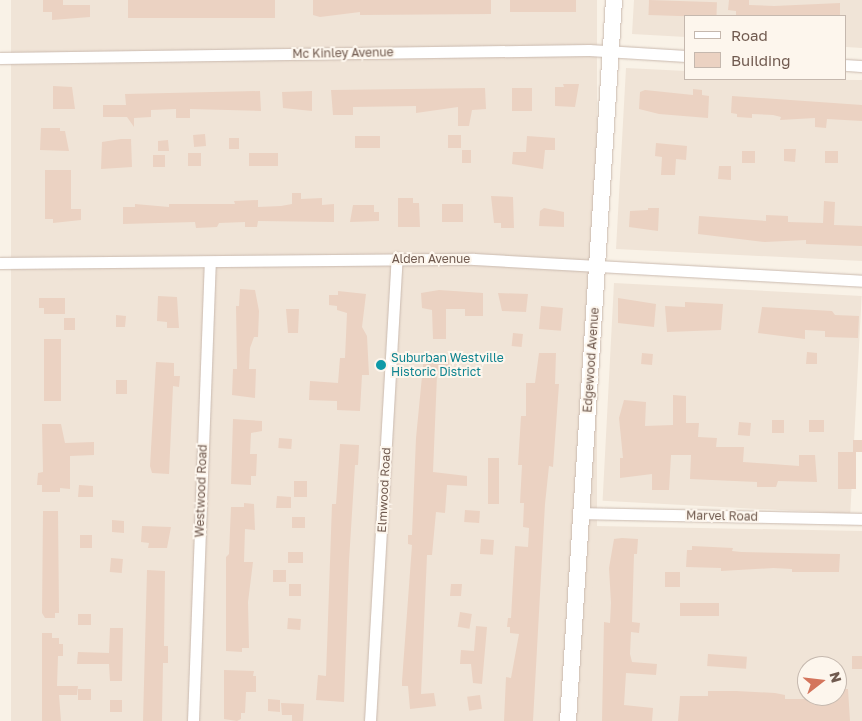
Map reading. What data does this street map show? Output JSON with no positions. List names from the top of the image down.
{
  "streets": {
    "street": [
      "Mc Kinley Avenue",
      "Alden Avenue",
      "Edgewood Avenue",
      "Elmwood Road",
      "Westwood Road",
      "Marvel Road"
    ]
  },
  "crossings": [
    ["Mc Kinley Avenue", "Edgewood Avenue"],
    ["Alden Avenue", "Edgewood Avenue"],
    ["Alden Avenue", "Elmwood Road"],
    ["Alden Avenue", "Westwood Road"],
    ["Edgewood Avenue", "Marvel Road"]
  ],
  "places": ["Suburban Westville Historic District"],
  "legend": ["Road", "Building"],
  "north": "right"
}
